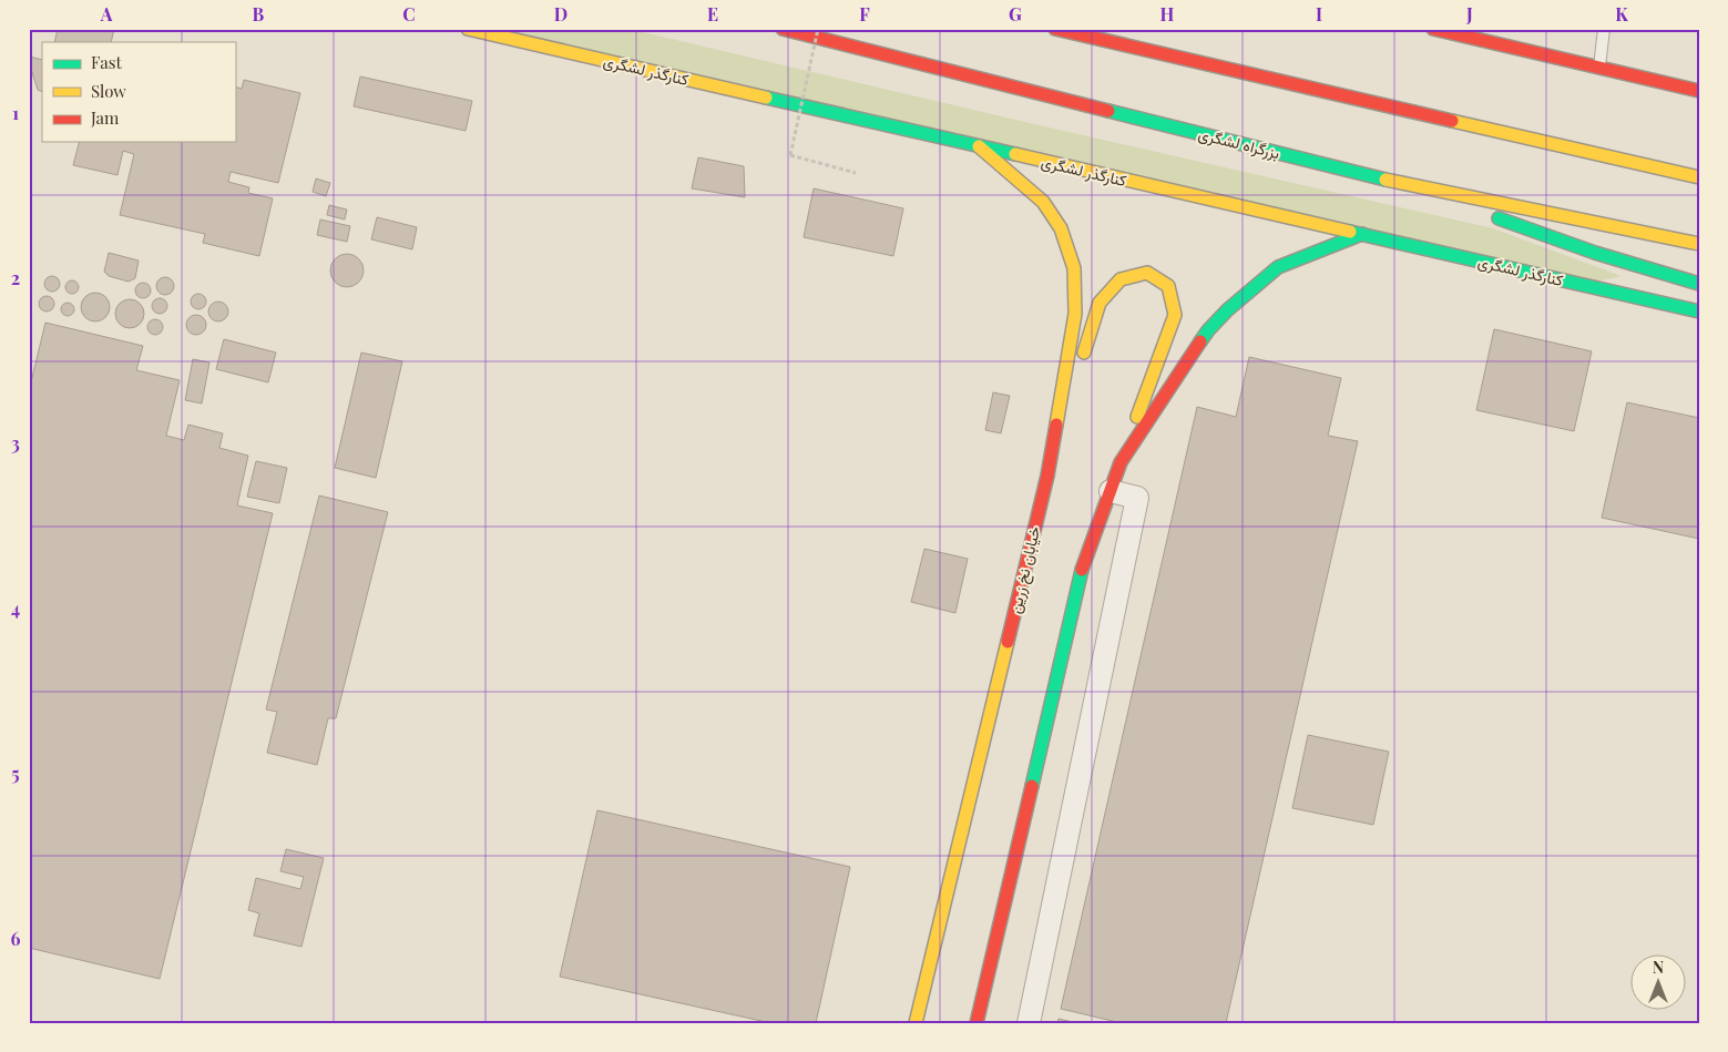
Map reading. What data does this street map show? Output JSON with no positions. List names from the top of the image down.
{
  "streets": {
    "main road": ["کنارگذر لشگری", "بزرگراه لشگری", "خیابان نخ زرین"]
  },
  "crossings": [
    ["کنارگذر لشگری", "خیابان نخ زرین"]
  ],
  "legend": ["Fast", "Slow", "Jam"],
  "north": "top",
  "grid": {
    "columns": [
      "A",
      "B",
      "C",
      "D",
      "E",
      "F",
      "G",
      "H",
      "I",
      "J",
      "K"
    ],
    "rows": [
      "1",
      "2",
      "3",
      "4",
      "5",
      "6"
    ]
  }
}
